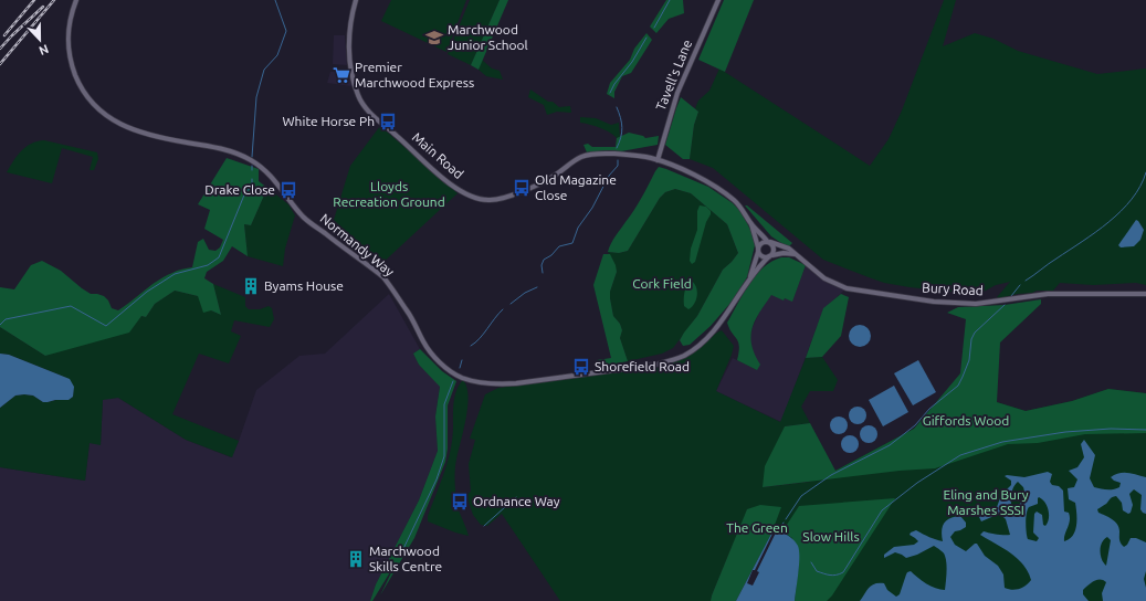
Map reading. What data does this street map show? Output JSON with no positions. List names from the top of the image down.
{
  "streets": {
    "street": [
      "Tavell's Lane",
      "Main Road",
      "Normandy Way",
      "Bury Road"
    ]
  },
  "crossings": [
    ["Tavell's Lane", "Main Road"],
    ["Normandy Way", "Bury Road"]
  ],
  "parks": [
    "Lloyds Recreation Ground",
    "Cork Field",
    "Giffords Wood",
    "Eling and Bury Marshes SSSI",
    "The Green",
    "Slow Hills"
  ],
  "places": {
    "school or university": ["Marchwood Junior School"],
    "supermarket": ["Premier Marchwood Express"],
    "bus stop": [
      "White Horse Ph",
      "Old Magazine Close",
      "Drake Close",
      "Shorefield Road",
      "Ordnance Way"
    ],
    "building": ["Byams House", "Marchwood Skills Centre"]
  },
  "north": "bottom"
}
